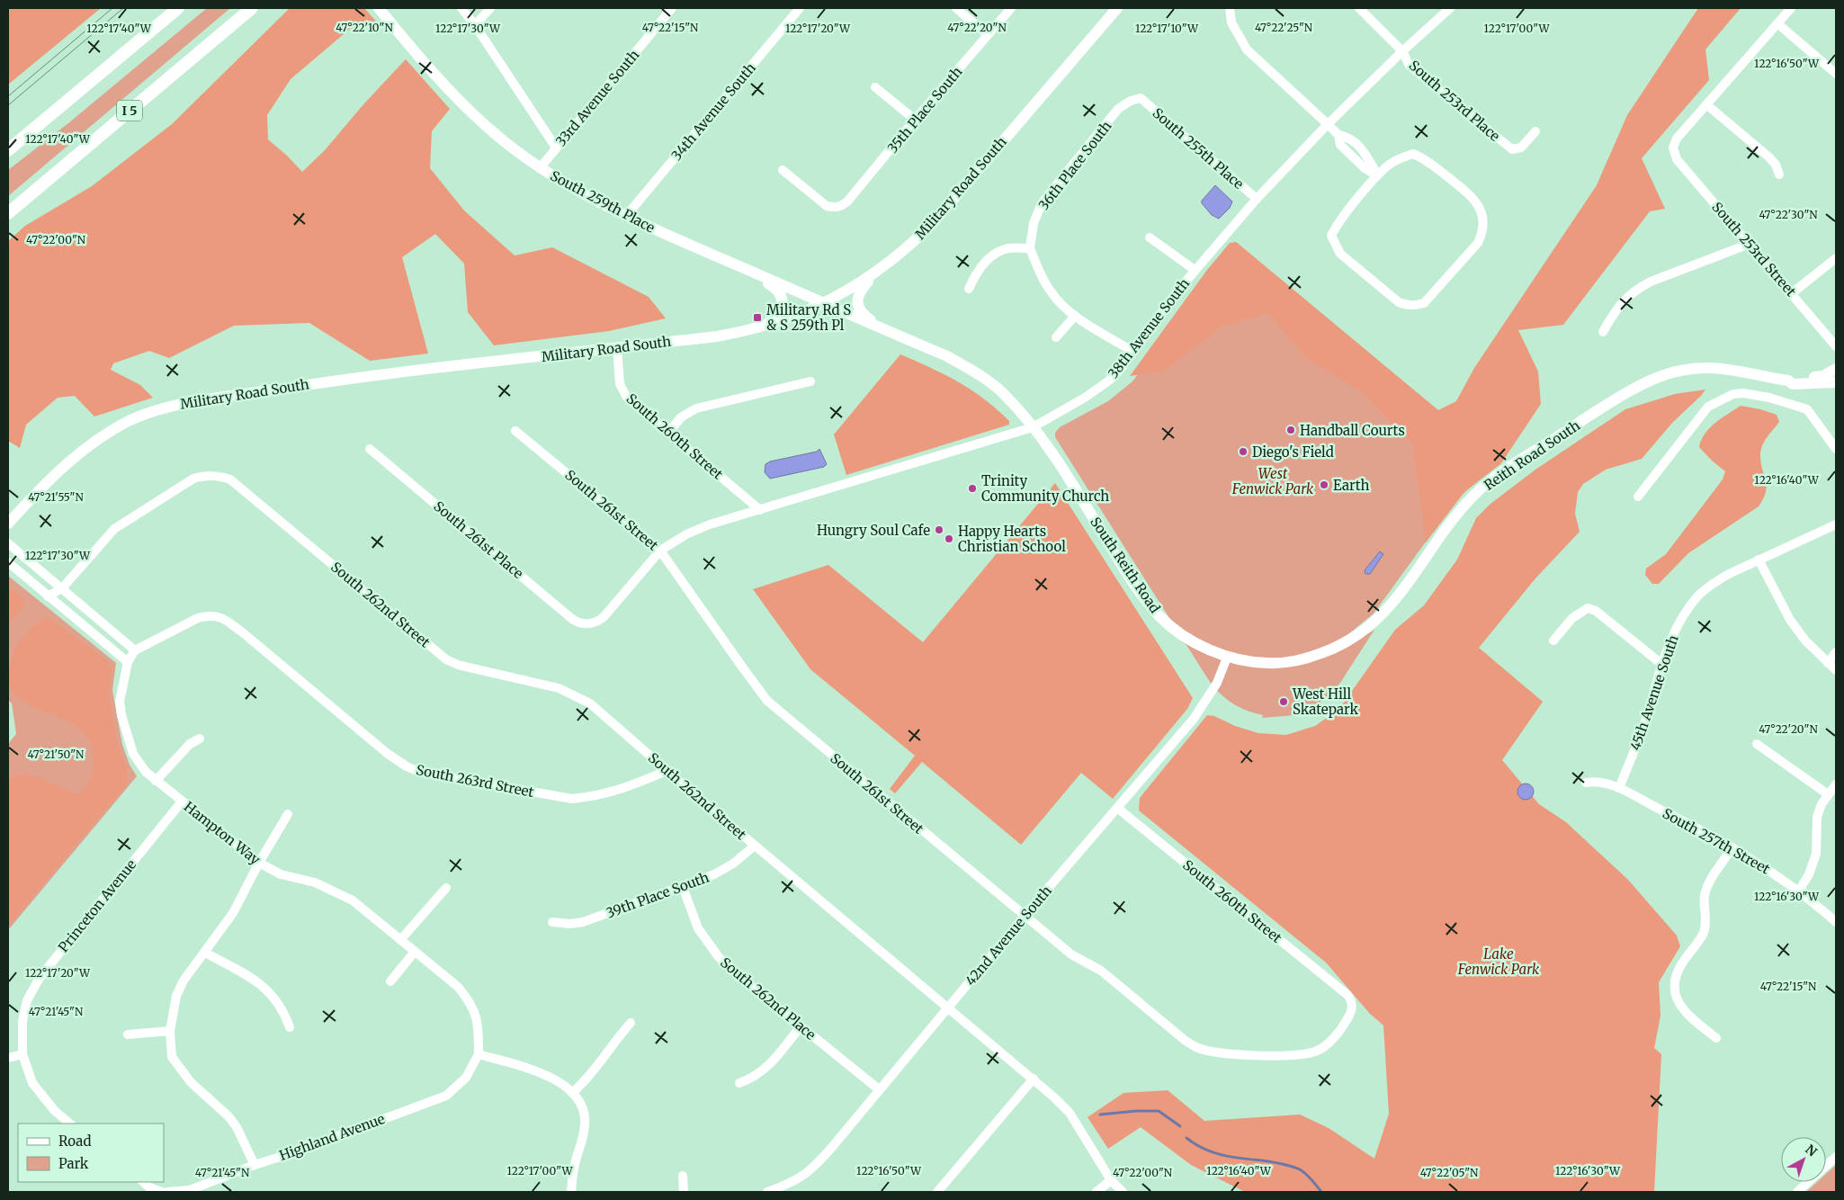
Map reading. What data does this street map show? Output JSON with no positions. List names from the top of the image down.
{
  "streets": {
    "highway": ["I 5"],
    "main road": [
      "Military Road South",
      "South 259th Place",
      "Reith Road South",
      "South Reith Road"
    ],
    "street": [
      "33rd Avenue South",
      "South 253rd Place",
      "35th Place South",
      "34th Avenue South",
      "South 255th Place",
      "36th Place South",
      "South 253rd Street",
      "38th Avenue South",
      "South 260th Street",
      "South 261st Street",
      "South 261st Place",
      "South 262nd Street",
      "45th Avenue South",
      "South 263rd Street",
      "Hampton Way",
      "South 257th Street",
      "39th Place South",
      "Princeton Avenue",
      "42nd Avenue South",
      "South 262nd Place",
      "Highland Avenue"
    ]
  },
  "crossings": [
    ["33rd Avenue South", "South 259th Place"],
    ["South 253rd Place", "38th Avenue South"],
    ["34th Avenue South", "South 259th Place"],
    ["South 255th Place", "36th Place South"],
    ["South 255th Place", "38th Avenue South"],
    ["Military Road South", "South 259th Place"],
    ["Military Road South", "South 260th Street"],
    ["Military Road South", "South Reith Road"],
    ["South 259th Place", "South Reith Road"],
    ["38th Avenue South", "South 260th Street"],
    ["38th Avenue South", "South Reith Road"],
    ["South 260th Street", "South 261st Street"],
    ["South 260th Street", "42nd Avenue South"],
    ["Reith Road South", "South Reith Road"],
    ["Reith Road South", "42nd Avenue South"],
    ["South 261st Street", "South 261st Place"],
    ["South 261st Street", "42nd Avenue South"],
    ["South Reith Road", "42nd Avenue South"],
    ["South 262nd Street", "South 263rd Street"],
    ["South 262nd Street", "39th Place South"],
    ["South 262nd Street", "42nd Avenue South"],
    ["45th Avenue South", "South 257th Street"],
    ["South 263rd Street", "Hampton Way"],
    ["Hampton Way", "Princeton Avenue"],
    ["Hampton Way", "Highland Avenue"],
    ["39th Place South", "South 262nd Place"],
    ["42nd Avenue South", "South 262nd Place"]
  ],
  "parks": ["West Fenwick Park", "Lake Fenwick Park"],
  "places": {
    "transit": ["Military Rd S & S 259th Pl"],
    "other": [
      "Handball Courts",
      "Diego's Field",
      "Earth",
      "Trinity Community Church",
      "Hungry Soul Cafe",
      "Happy Hearts Christian School",
      "West Hill Skatepark"
    ]
  },
  "legend": ["Road", "Park"],
  "north": "top right",
  "coordinates": [
    "47°22'10\"N",
    "47°22'15\"N",
    "47°22'20\"N",
    "47°22'25\"N",
    "122°17'40\"W",
    "122°17'30\"W",
    "122°17'20\"W",
    "122°17'10\"W",
    "122°17'00\"W",
    "122°16'50\"W",
    "47°22'30\"N",
    "47°22'00\"N",
    "122°16'40\"W",
    "47°21'55\"N",
    "47°21'50\"N",
    "122°16'30\"W",
    "47°21'45\"N",
    "47°22'05\"N"
  ]
}
